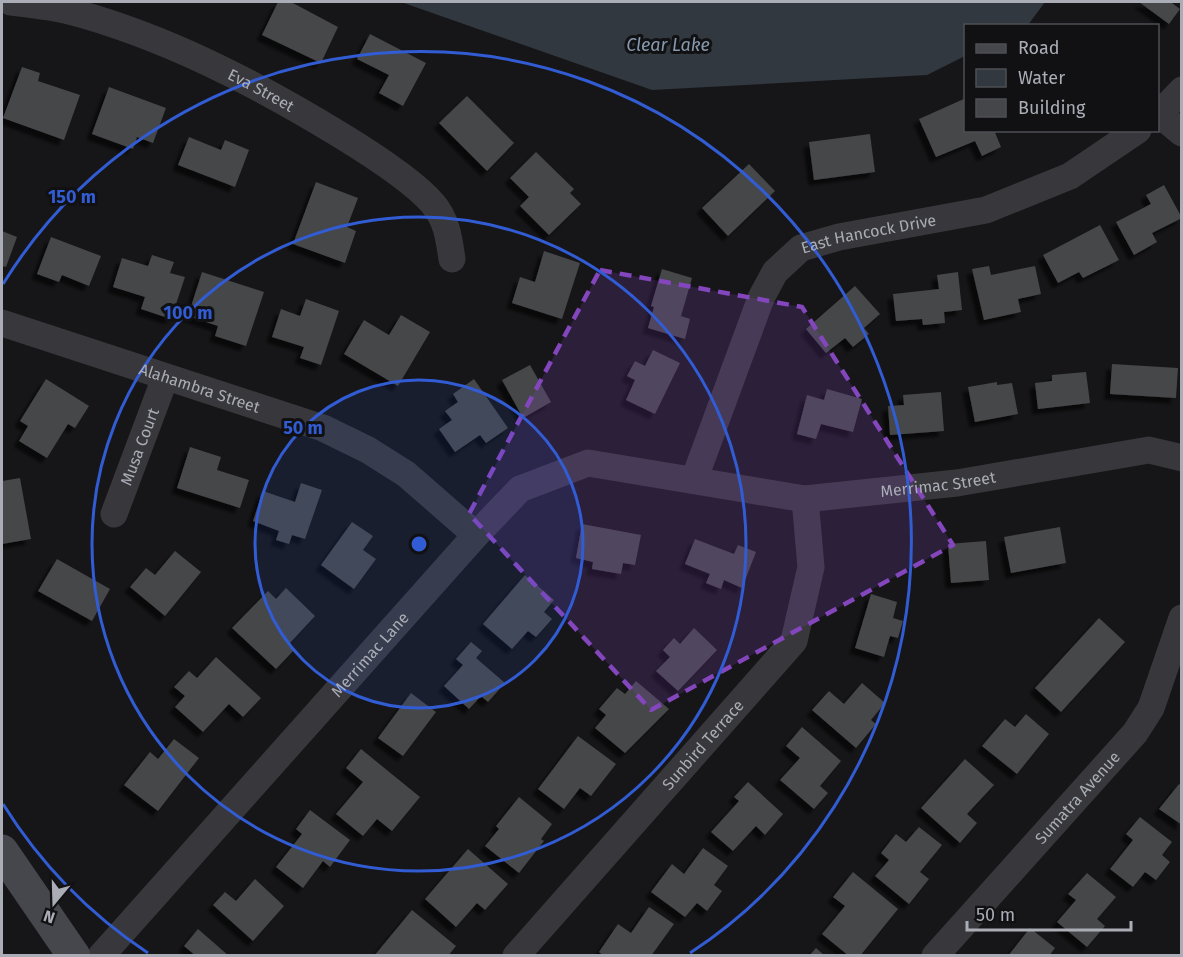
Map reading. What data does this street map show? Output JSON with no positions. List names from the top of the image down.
{
  "streets": {
    "street": [
      "Eva Street",
      "East Hancock Drive",
      "Alahambra Street",
      "Musa Court",
      "Merrimac Street",
      "Merrimac Lane",
      "Sunbird Terrace",
      "Sumatra Avenue"
    ]
  },
  "crossings": [
    ["East Hancock Drive", "Merrimac Street"],
    ["East Hancock Drive", "Merrimac Lane"],
    ["Alahambra Street", "Musa Court"],
    ["Alahambra Street", "Merrimac Lane"],
    ["Merrimac Street", "Merrimac Lane"],
    ["Merrimac Street", "Sunbird Terrace"]
  ],
  "water": ["Clear Lake"],
  "legend": ["Road", "Water", "Building"],
  "scale_bar": "50 m",
  "north": "bottom",
  "rings": ["150 m", "100 m", "50 m"]
}
